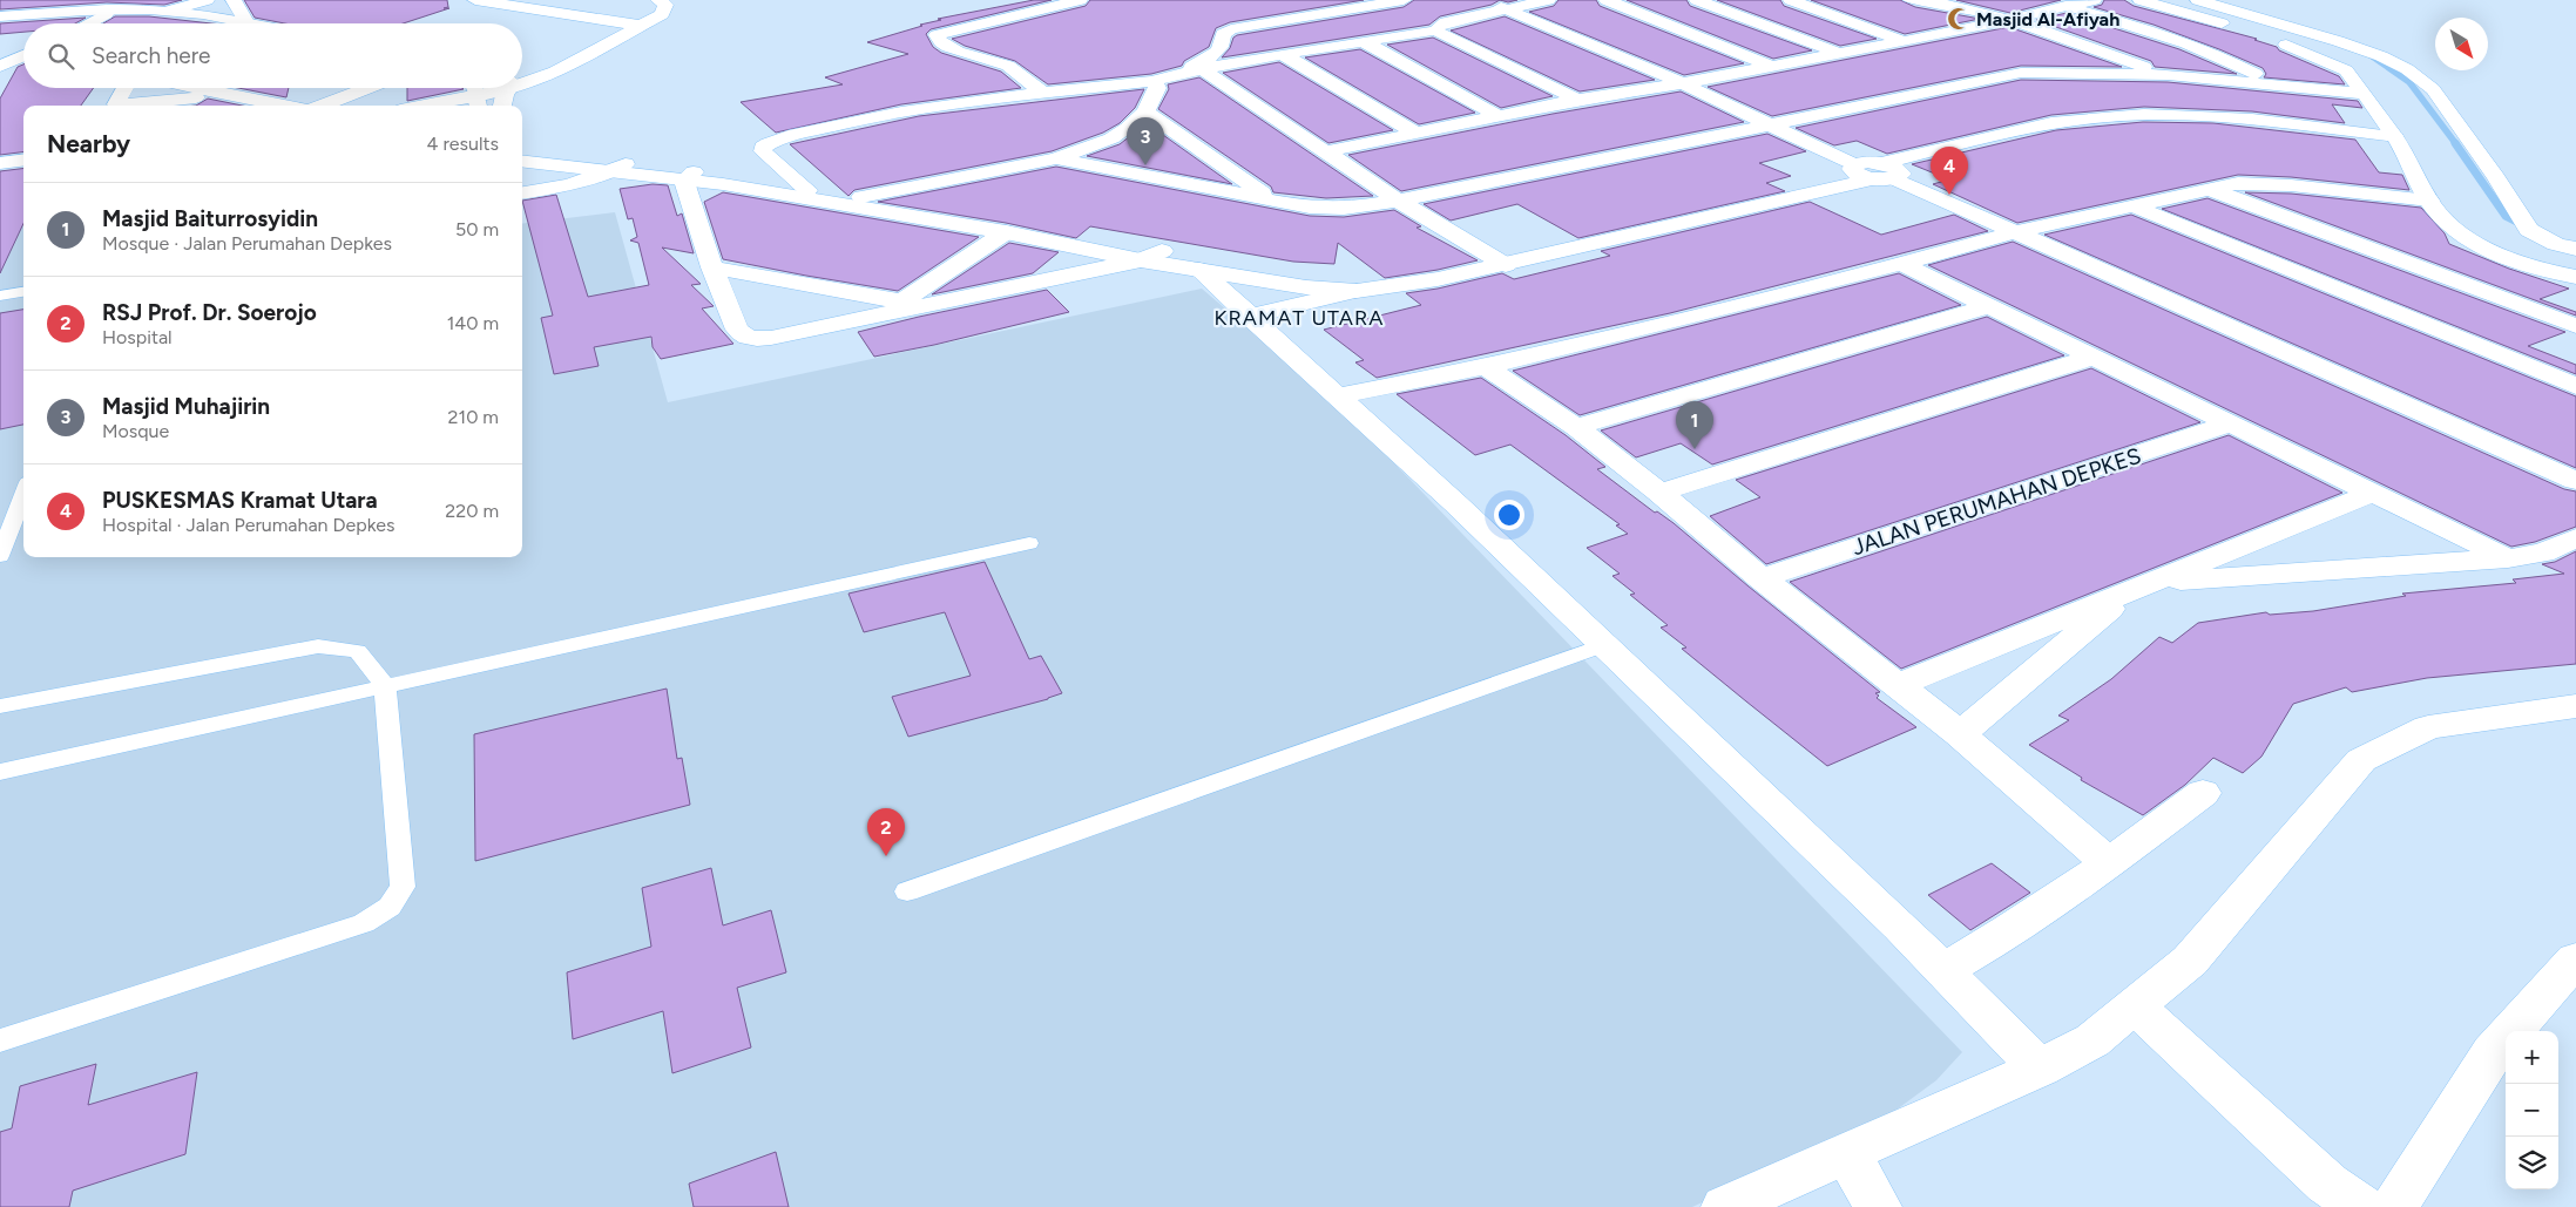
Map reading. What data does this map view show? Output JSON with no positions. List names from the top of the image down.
{
  "streets": {
    "street": ["JALAN PERUMAHAN DEPKES"]
  },
  "districts": ["KRAMAT UTARA"],
  "places": {
    "mosque": ["Masjid Al-Afiyah"]
  },
  "north": "bottom right",
  "page": {
    "search": "Search here",
    "heading": ["Nearby", "4 results"],
    "pins": [
      "3",
      "4",
      "1",
      "2"
    ],
    "list": [
      {
        "mark": "1",
        "name": "Masjid Baiturrosyidin",
        "note": "Mosque · Jalan Perumahan Depkes",
        "value": "50 m"
      },
      {
        "mark": "2",
        "name": "RSJ Prof. Dr. Soerojo",
        "note": "Hospital",
        "value": "140 m"
      },
      {
        "mark": "3",
        "name": "Masjid Muhajirin",
        "note": "Mosque",
        "value": "210 m"
      },
      {
        "mark": "4",
        "name": "PUSKESMAS Kramat Utara",
        "note": "Hospital · Jalan Perumahan Depkes",
        "value": "220 m"
      }
    ],
    "map_buttons": ["+", "−"]
  }
}
